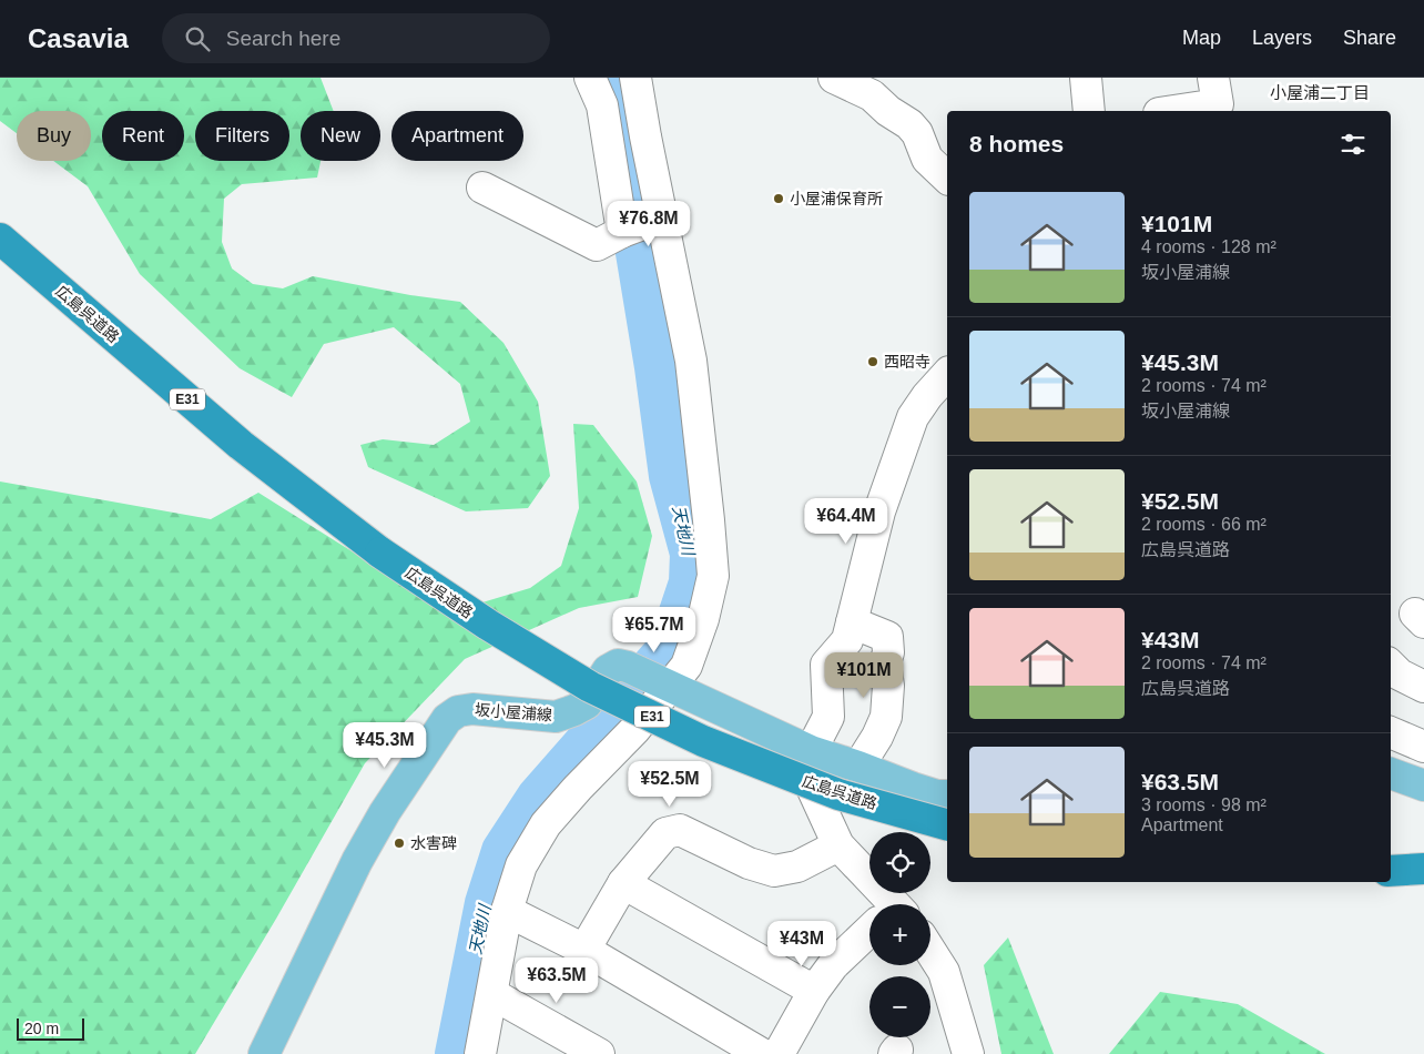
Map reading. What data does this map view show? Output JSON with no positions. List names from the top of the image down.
{
  "streets": {
    "highway": ["広島呉道路", "E31"],
    "main road": ["坂小屋浦線"]
  },
  "districts": ["小屋浦二丁目"],
  "water": ["天地川"],
  "places": ["小屋浦保育所", "西昭寺", "水害碑"],
  "scale_bar": "20 m",
  "page": {
    "header": "Casavia",
    "search": "Search here",
    "nav": ["Map", "Layers", "Share"],
    "chip": [
      "Buy",
      "Rent",
      "Filters",
      "New",
      "Apartment"
    ],
    "heading": "8 homes",
    "list": [
      {
        "name": "¥101M",
        "note": "4 rooms · 128 m² · 坂小屋浦線"
      },
      {
        "name": "¥45.3M",
        "note": "2 rooms · 74 m² · 坂小屋浦線"
      },
      {
        "name": "¥52.5M",
        "note": "2 rooms · 66 m² · 広島呉道路"
      },
      {
        "name": "¥43M",
        "note": "2 rooms · 74 m² · 広島呉道路"
      },
      {
        "name": "¥63.5M",
        "note": "3 rooms · 98 m² · Apartment"
      }
    ],
    "price": [
      "¥76.8M",
      "¥64.4M",
      "¥65.7M",
      "¥101M",
      "¥45.3M",
      "¥52.5M",
      "¥43M",
      "¥63.5M"
    ],
    "map_buttons": ["+", "−"],
    "scale": "20 m"
  }
}
